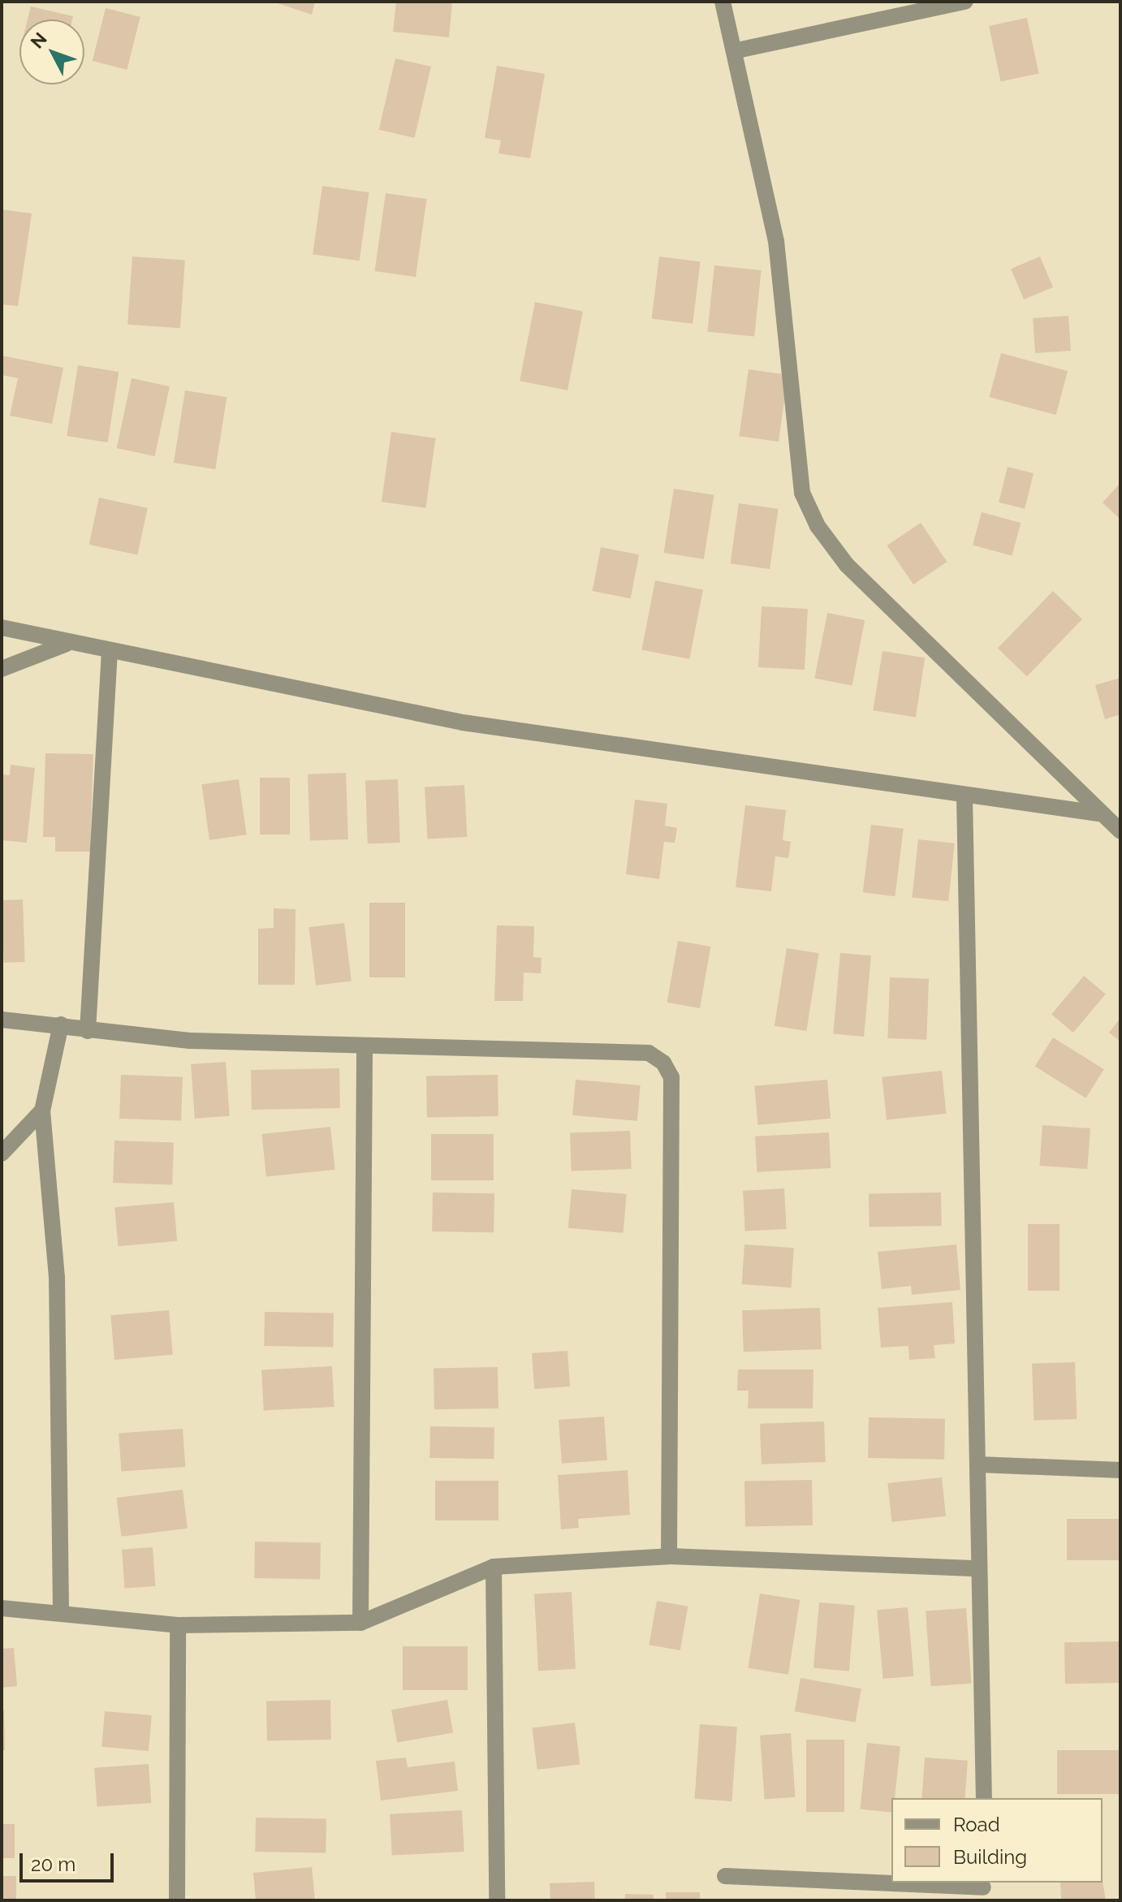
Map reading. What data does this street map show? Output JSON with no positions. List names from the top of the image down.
{
  "legend": ["Road", "Building"],
  "scale_bar": "20 m",
  "north": "top left"
}
